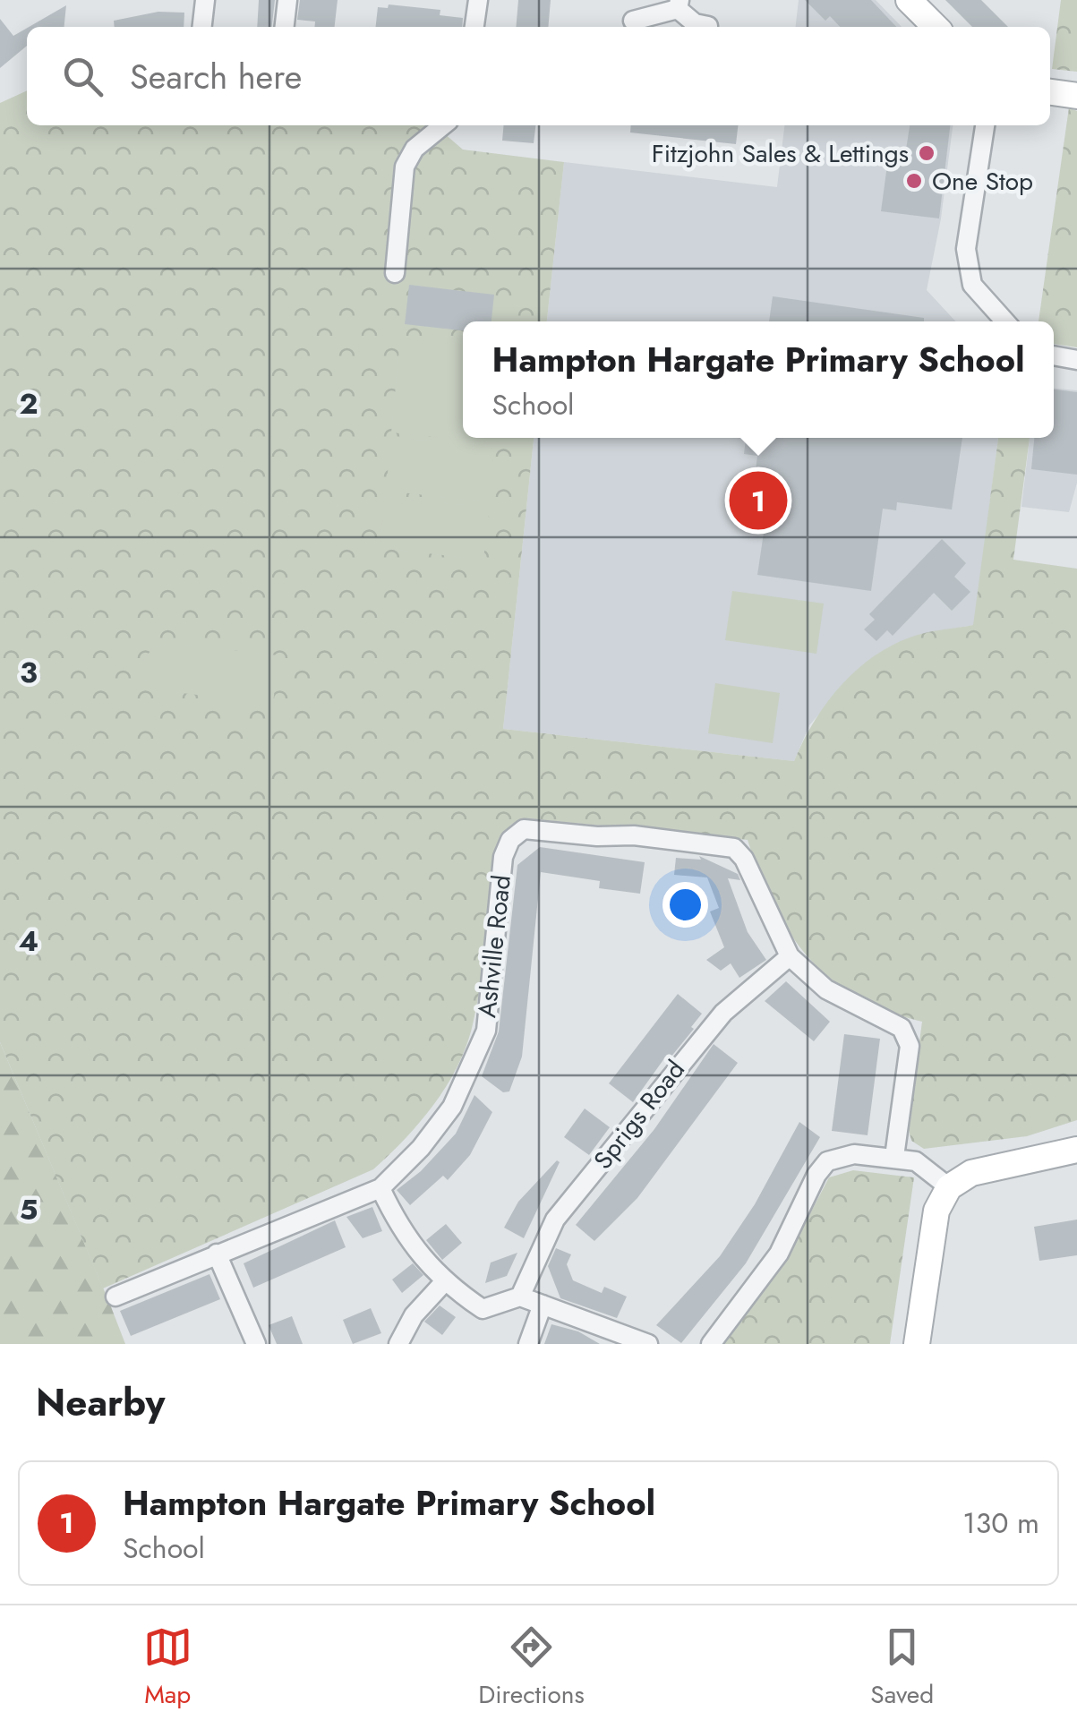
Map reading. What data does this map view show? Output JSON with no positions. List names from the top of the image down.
{
  "streets": {
    "street": ["Ashville Road", "Sprigs Road"]
  },
  "crossings": [
    ["Ashville Road", "Sprigs Road"]
  ],
  "places": ["Fitzjohn Sales & Lettings", "One Stop"],
  "page": {
    "search": "Search here",
    "popup": ["Hampton Hargate Primary School", "School"],
    "pins": "1",
    "heading": "Nearby",
    "list": [
      {
        "mark": "1",
        "name": "Hampton Hargate Primary School",
        "note": "School",
        "value": "130 m"
      }
    ],
    "nav": ["Map", "Directions", "Saved"]
  },
  "grid": {
    "rows": [
      "2",
      "3",
      "4",
      "5"
    ]
  }
}
